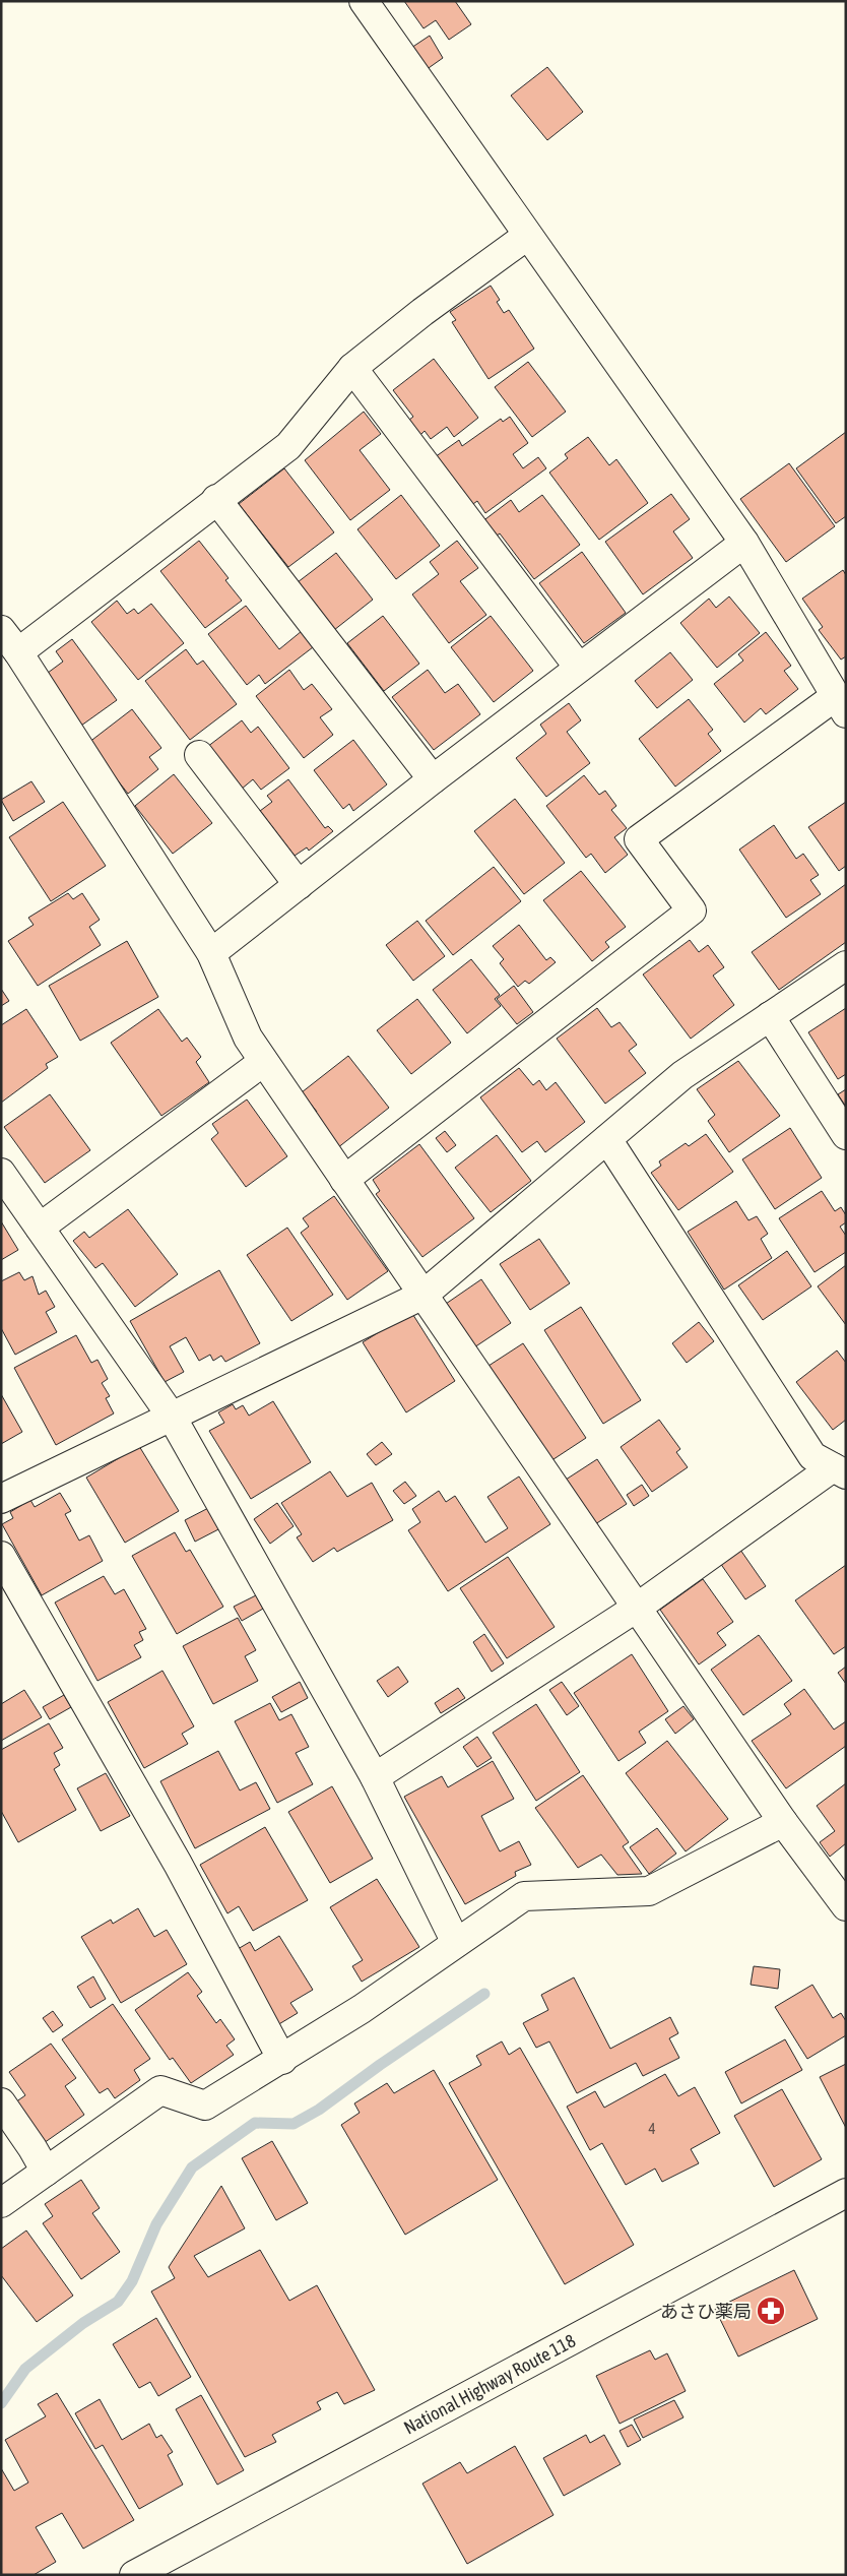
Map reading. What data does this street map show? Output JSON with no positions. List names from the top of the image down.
{
  "streets": {
    "main road": ["National Highway Route 118"]
  },
  "places": {
    "pharmacy": ["あさひ薬局"]
  },
  "house_numbers": ["4"]
}
